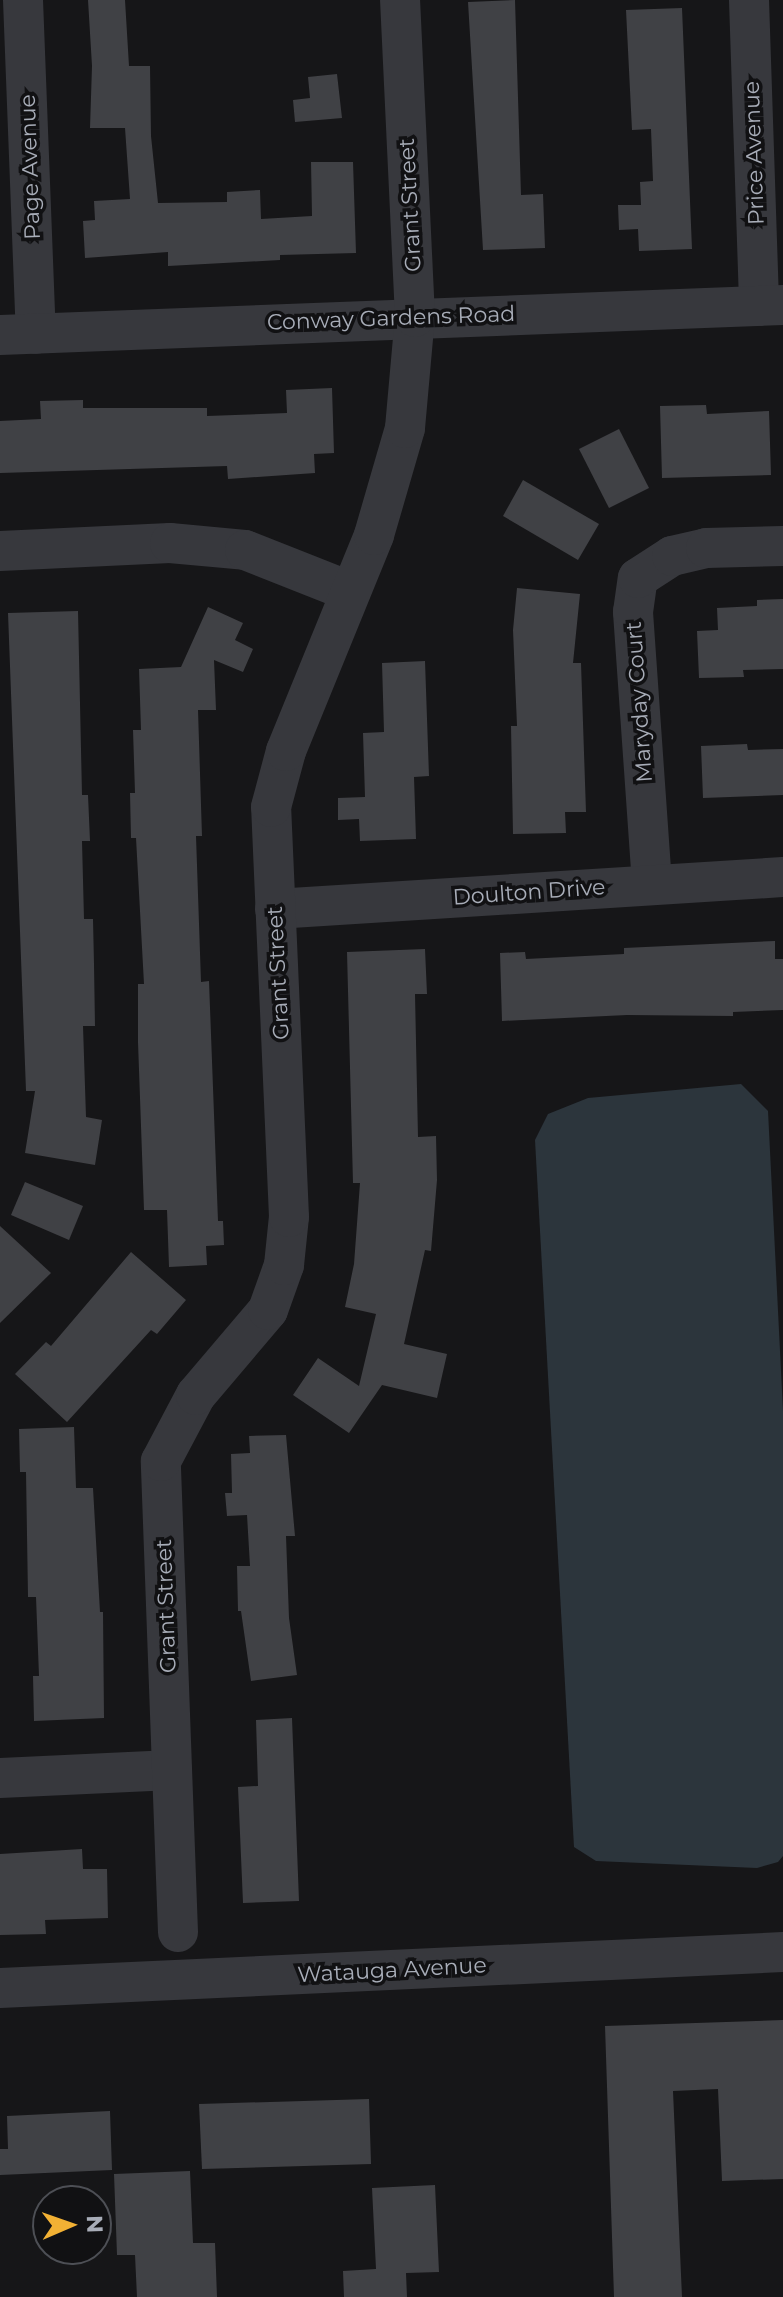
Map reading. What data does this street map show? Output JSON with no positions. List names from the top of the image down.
{
  "streets": {
    "street": [
      "Price Avenue",
      "Page Avenue",
      "Grant Street",
      "Conway Gardens Road",
      "Maryday Court",
      "Doulton Drive",
      "Watauga Avenue"
    ]
  },
  "crossings": [
    ["Price Avenue", "Conway Gardens Road"],
    ["Page Avenue", "Conway Gardens Road"],
    ["Grant Street", "Conway Gardens Road"],
    ["Grant Street", "Doulton Drive"],
    ["Maryday Court", "Doulton Drive"]
  ],
  "north": "right"
}
